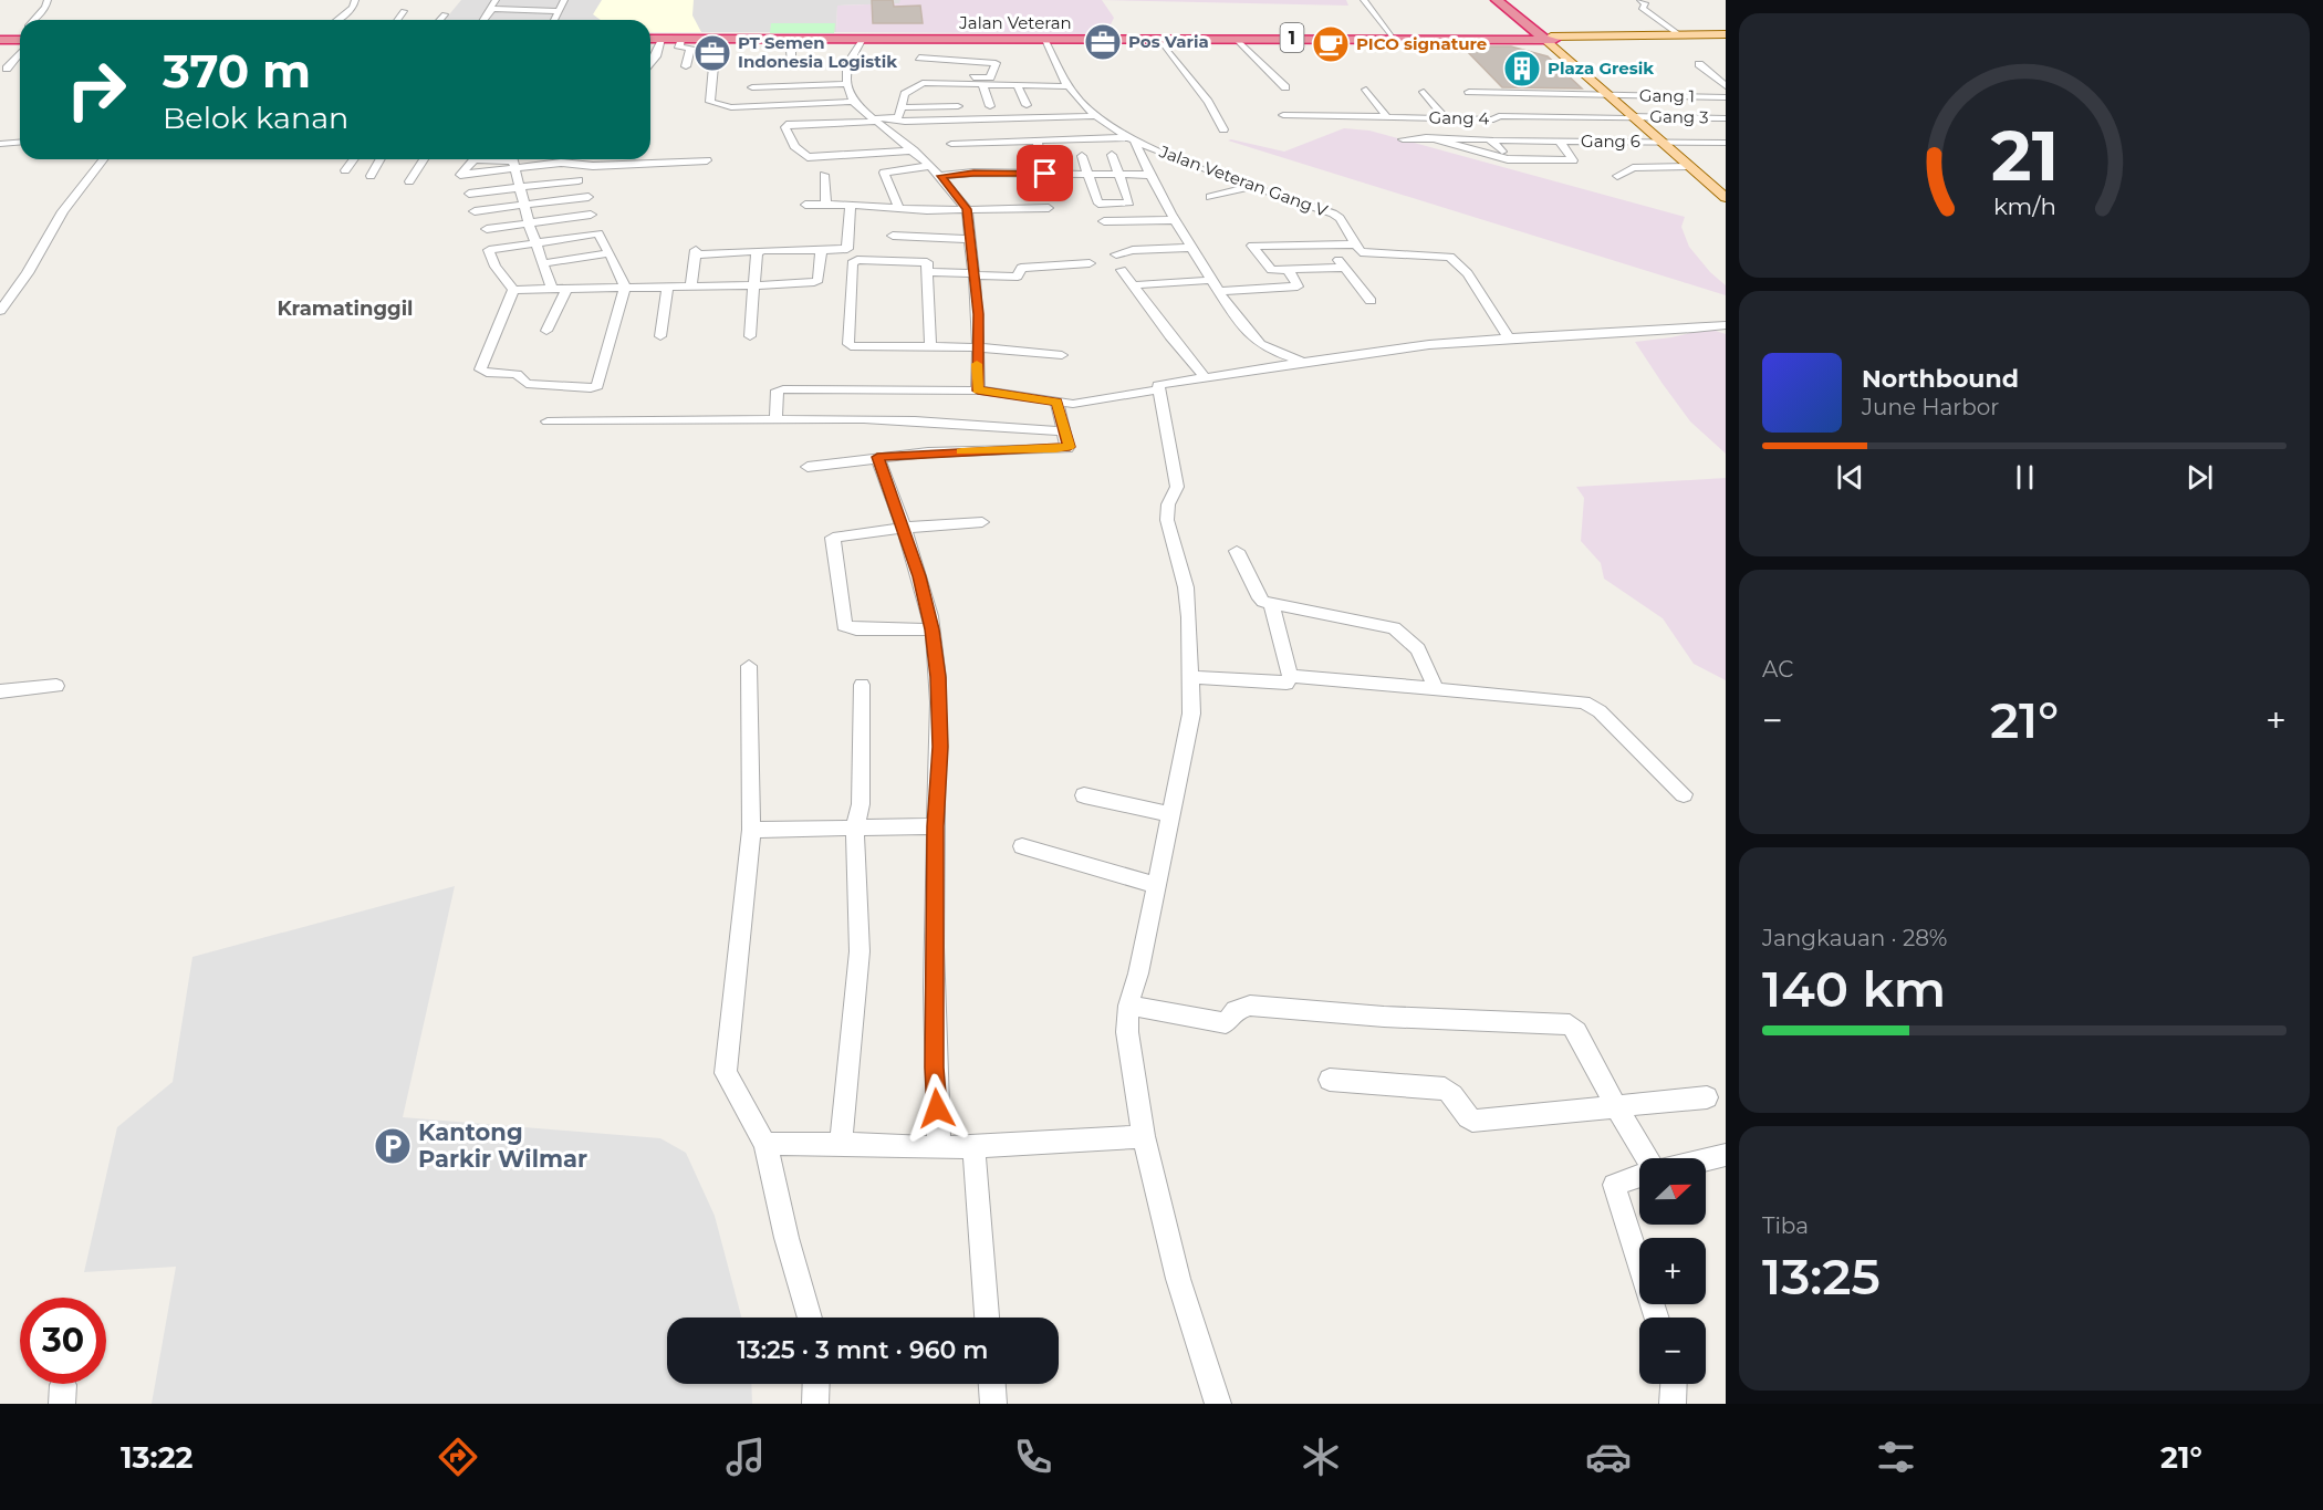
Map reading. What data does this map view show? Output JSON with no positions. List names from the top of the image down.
{
  "streets": {
    "highway": ["Jalan Veteran", "1"],
    "street": [
      "Gang 1",
      "Gang 3",
      "Gang 4",
      "Gang 6",
      "Jalan Veteran Gang V"
    ]
  },
  "crossings": [
    ["Jalan Veteran", "Jalan Veteran Gang V"],
    ["Gang 3", "Gang 4"]
  ],
  "districts": ["Kramatinggil"],
  "places": {
    "office": ["Pos Varia", "PT Semen Indonesia Logistik"],
    "cafe": ["PICO signature"],
    "building": ["Plaza Gresik"],
    "parking": ["Kantong Parkir Wilmar"]
  },
  "north": "right",
  "page": {
    "turn": ["370 m", "Belok kanan"],
    "song": ["Northbound", "June Harbor"],
    "tile": [
      "AC",
      ["Jangkauan · 28%", "140 km"],
      ["Tiba", "13:25"]
    ],
    "heat": ["−", "21°", "+"],
    "map_buttons": ["+", "−"],
    "limit": "30",
    "trip": "13:25 · 3 mnt · 960 m",
    "tabs": ["13:22", "21°"],
    "gauge": ["21", "km/h"]
  }
}
